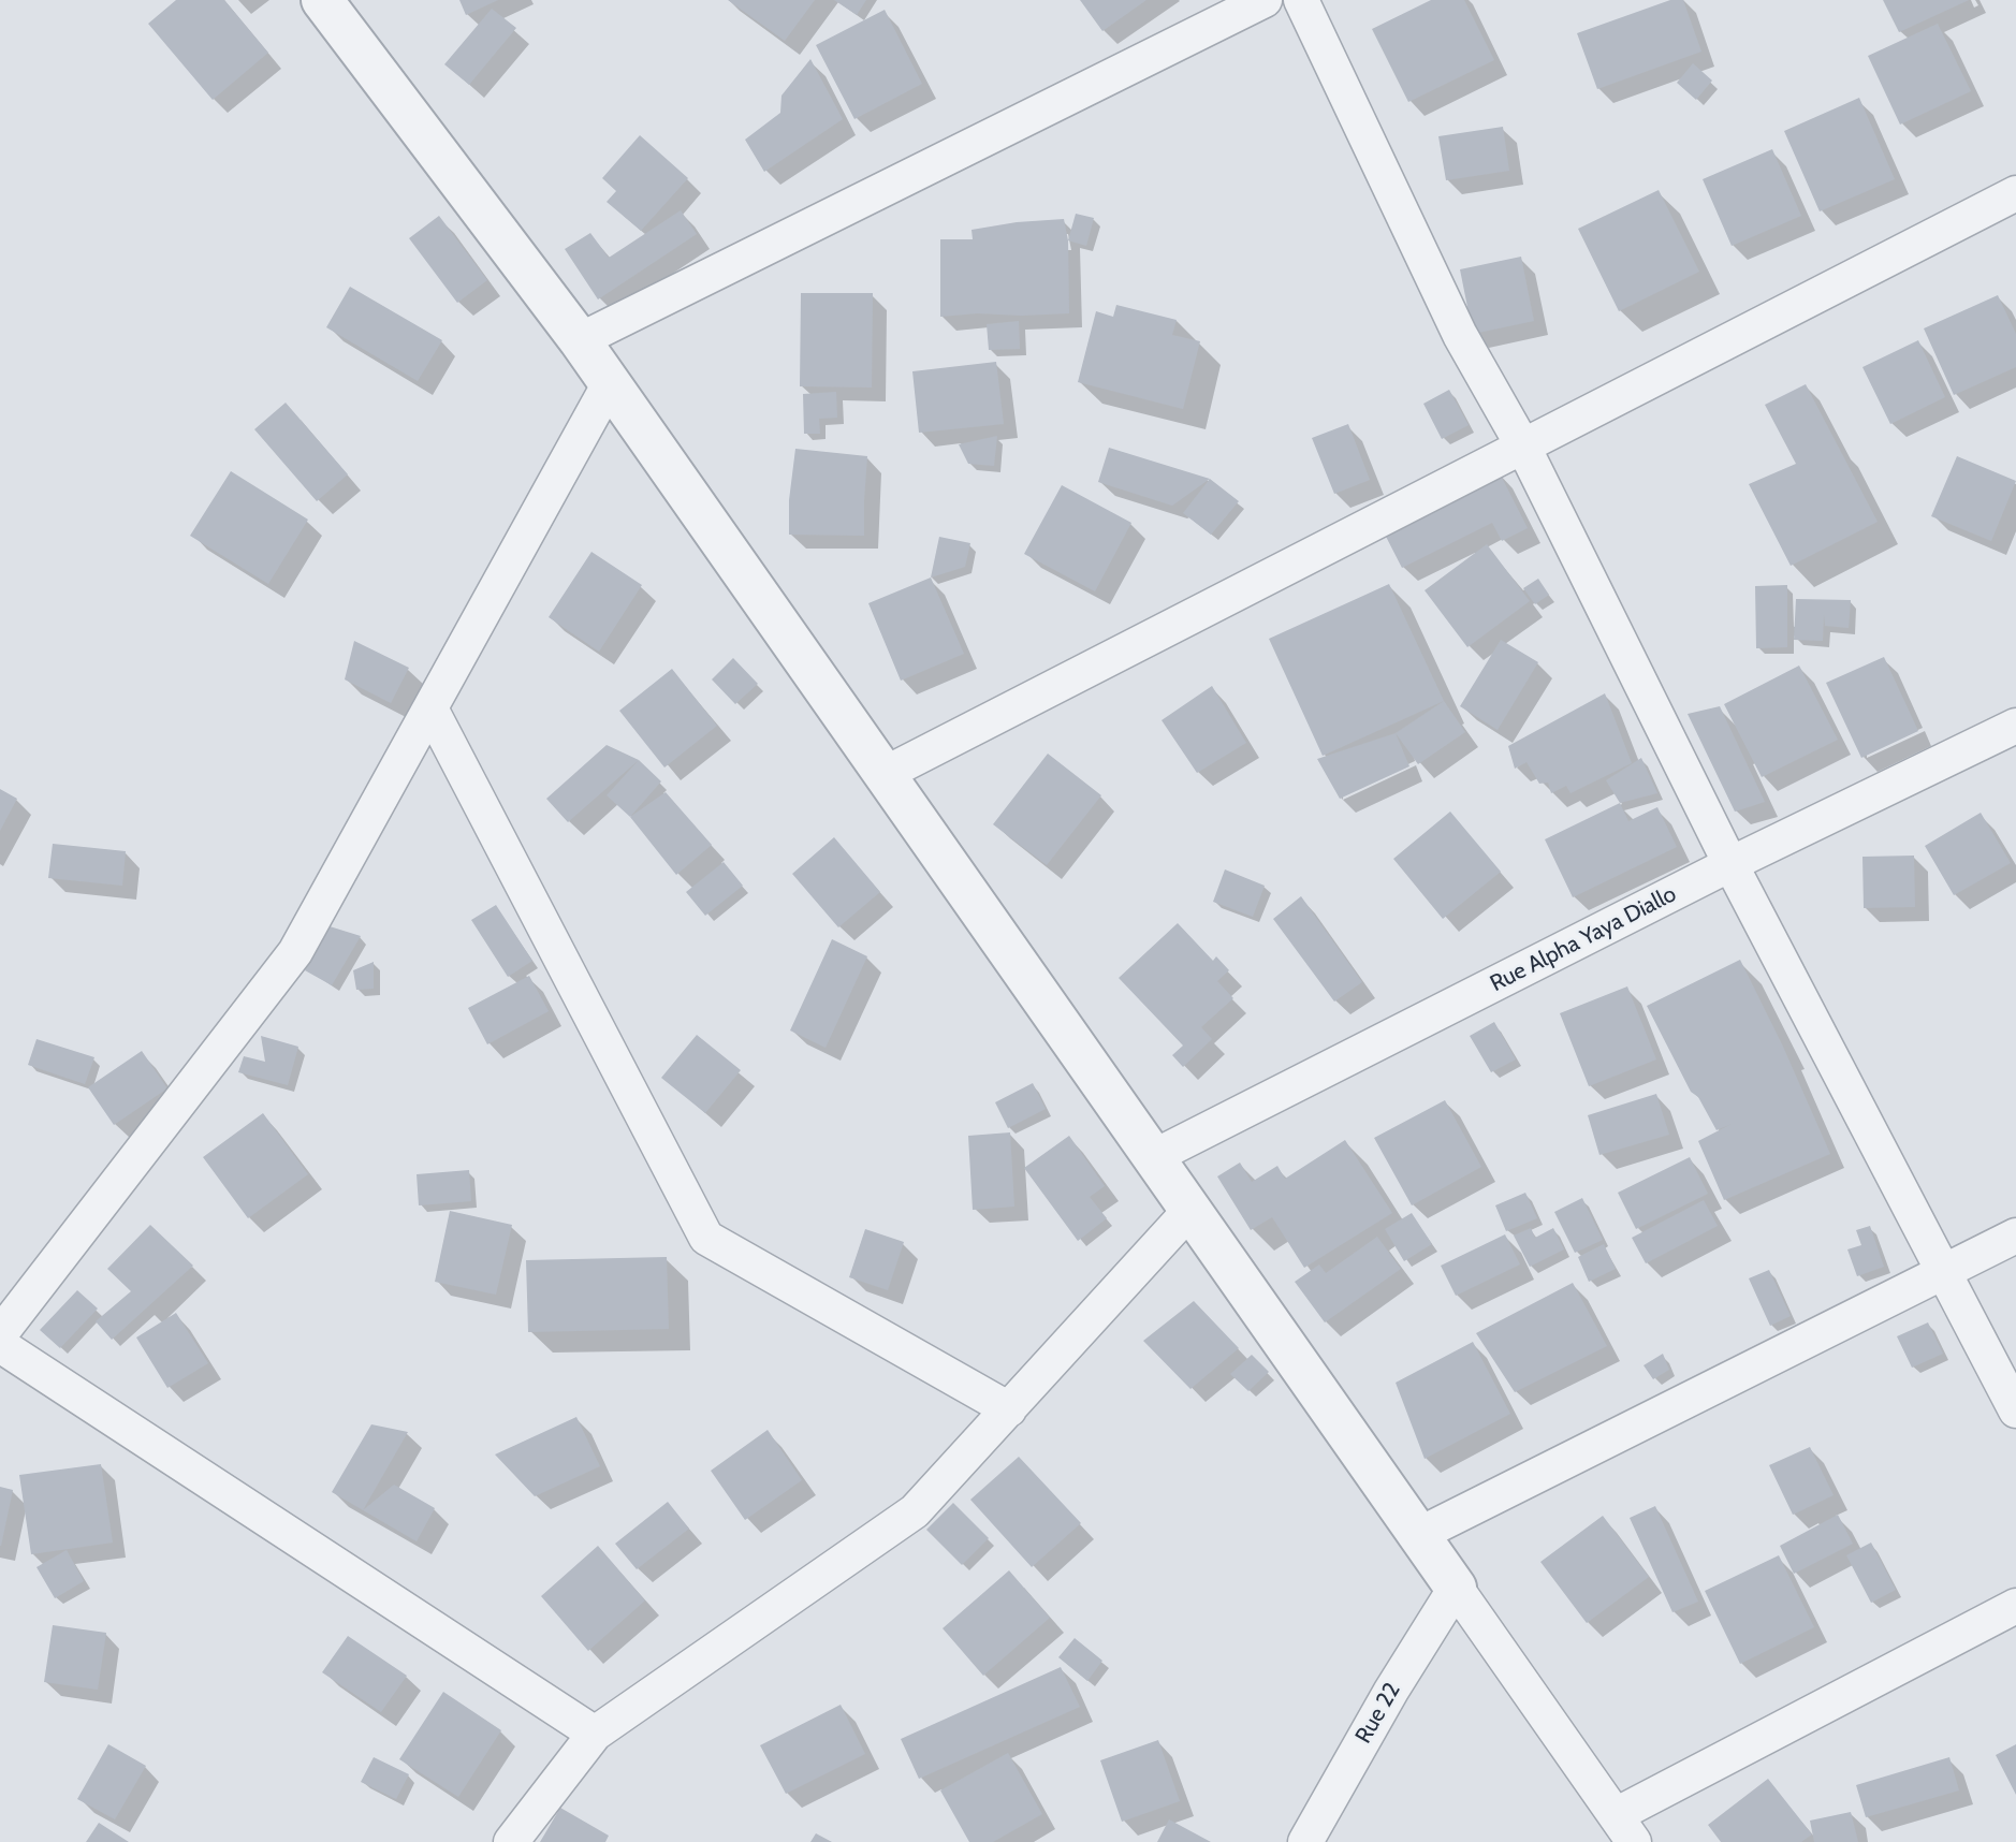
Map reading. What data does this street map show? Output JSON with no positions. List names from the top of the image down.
{
  "streets": {
    "street": ["Rue Alpha Yaya Diallo", "Rue 22"]
  }
}
